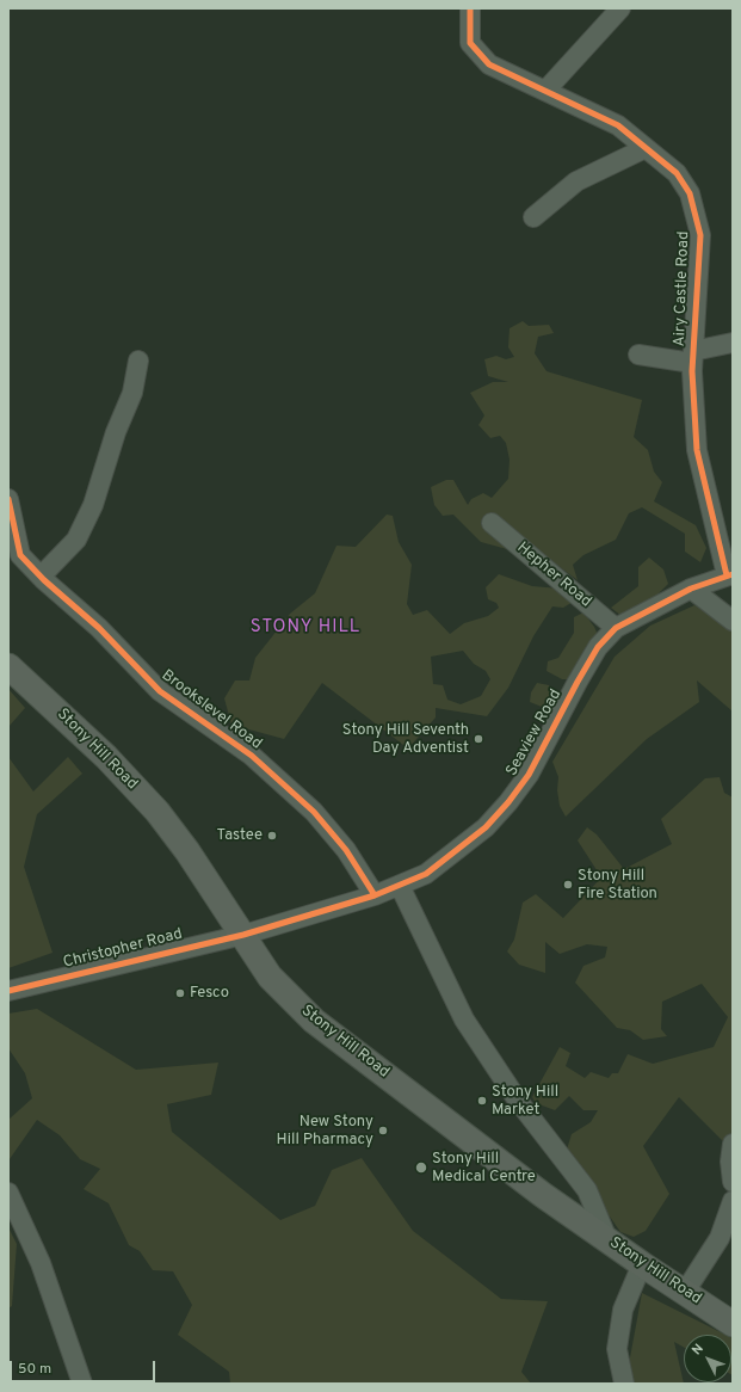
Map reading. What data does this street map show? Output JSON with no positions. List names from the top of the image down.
{
  "streets": {
    "main road": ["Stony Hill Road"],
    "street": [
      "Airy Castle Road",
      "Hepher Road",
      "Brookslevel Road",
      "Seaview Road",
      "Christopher Road"
    ]
  },
  "crossings": [
    ["Airy Castle Road", "Seaview Road"],
    ["Hepher Road", "Seaview Road"],
    ["Brookslevel Road", "Seaview Road"],
    ["Seaview Road", "Stony Hill Road"],
    ["Seaview Road", "Christopher Road"],
    ["Stony Hill Road", "Christopher Road"]
  ],
  "districts": ["STONY HILL"],
  "places": [
    "Stony Hill Seventh Day Adventist",
    "Tastee",
    "Stony Hill Fire Station",
    "Fesco",
    "Stony Hill Market",
    "New Stony Hill Pharmacy",
    "Stony Hill Medical Centre"
  ],
  "scale_bar": "50 m",
  "north": "top left"
}
